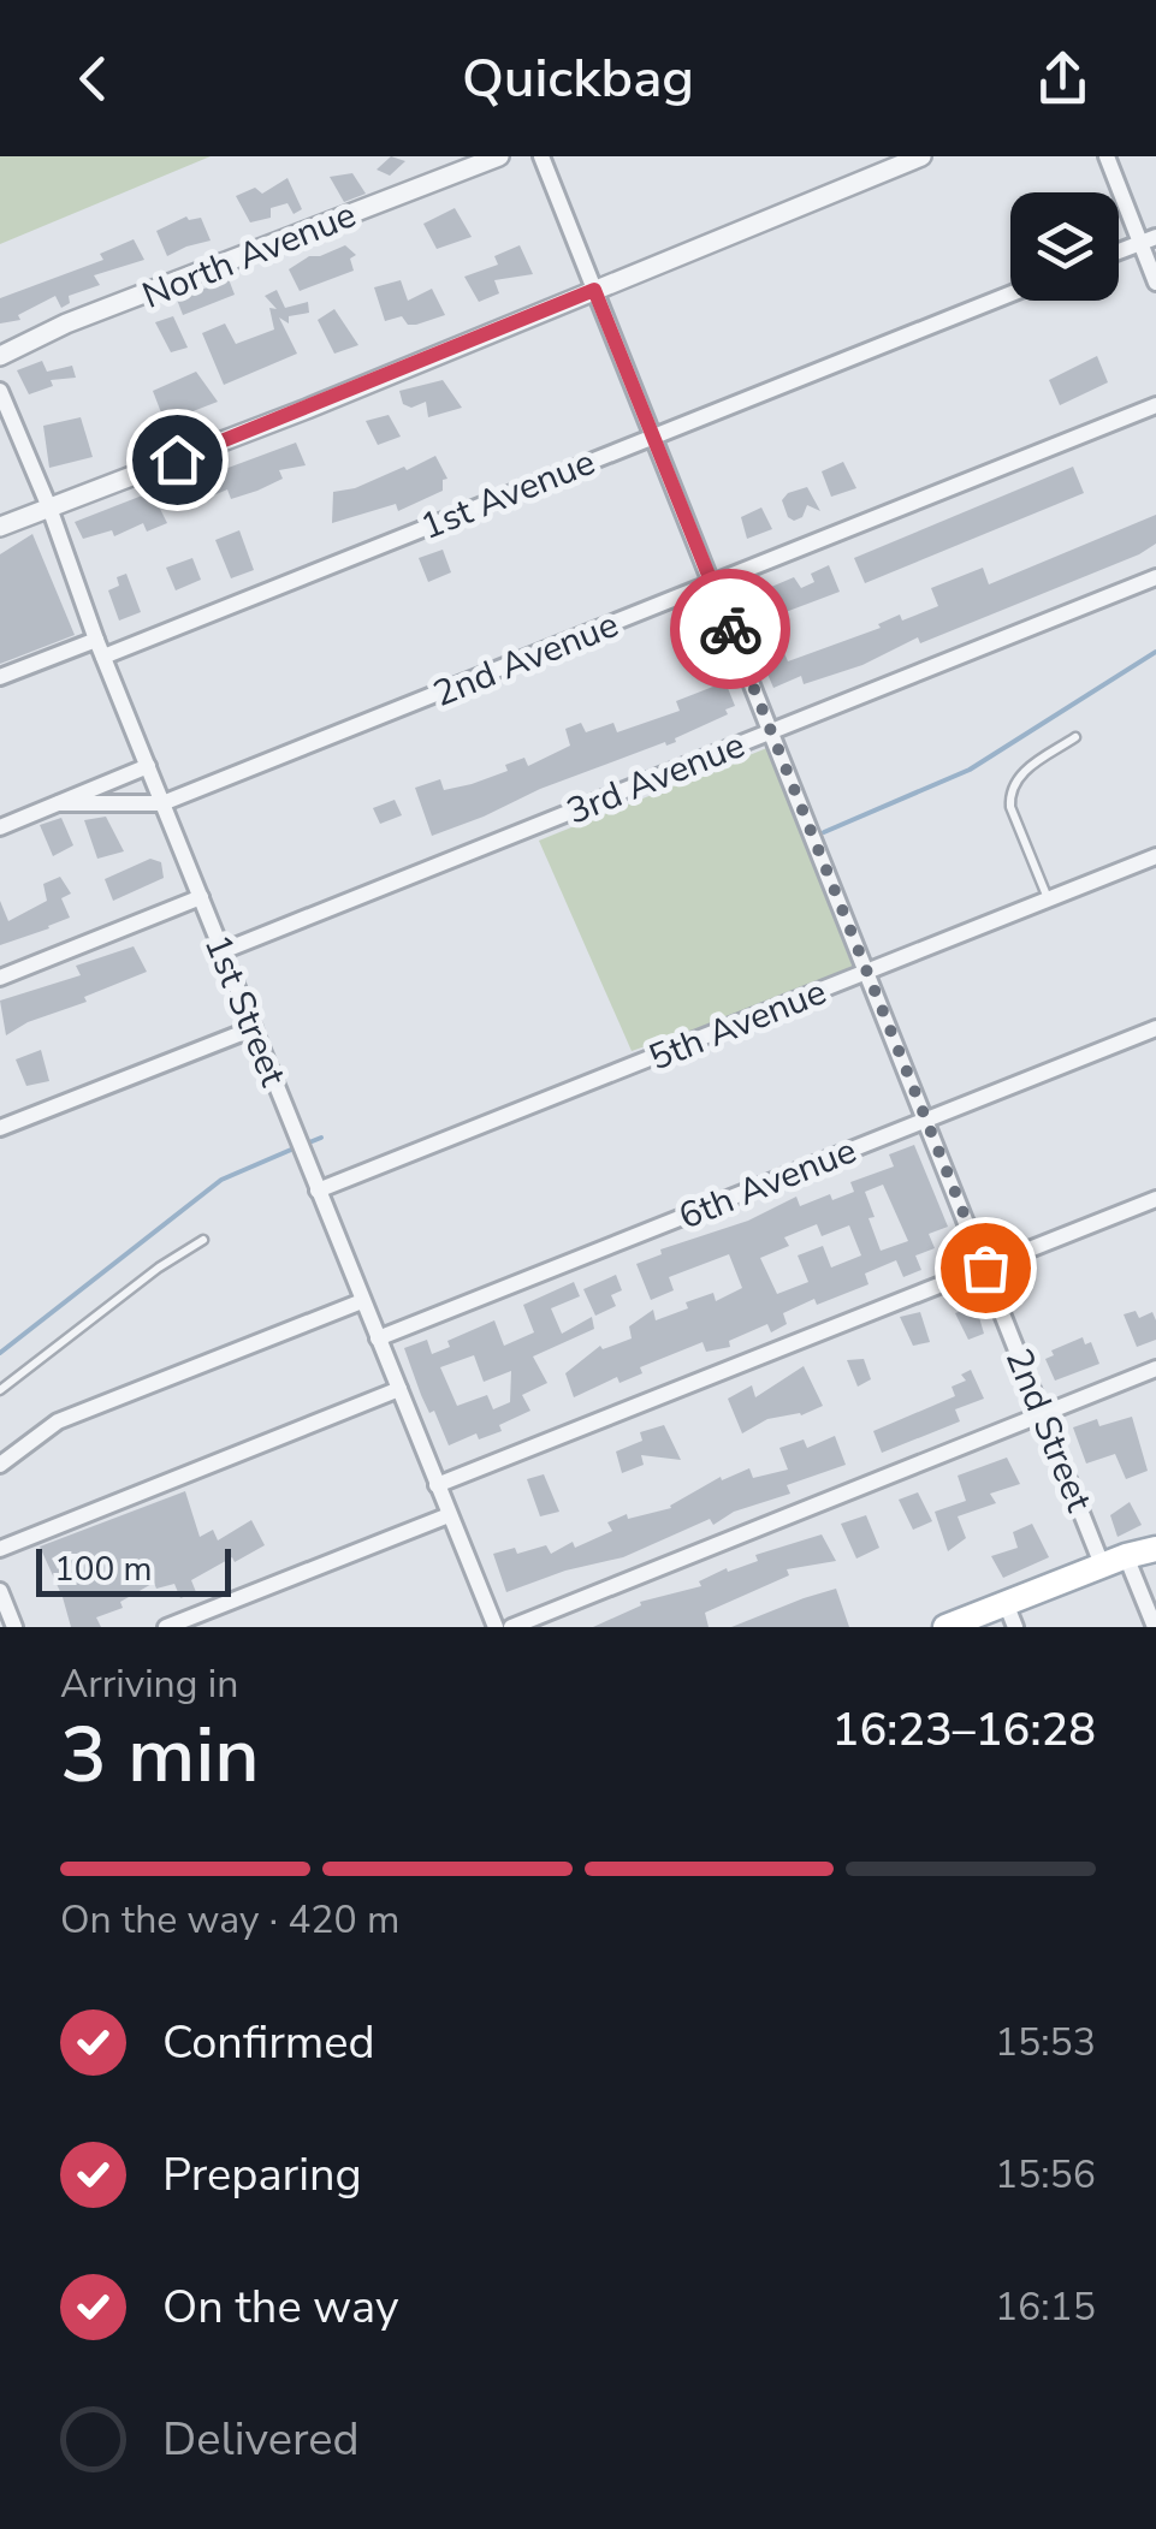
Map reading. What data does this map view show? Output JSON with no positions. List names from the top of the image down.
{
  "streets": {
    "street": [
      "North Avenue",
      "1st Avenue",
      "2nd Avenue",
      "3rd Avenue",
      "1st Street",
      "5th Avenue",
      "6th Avenue",
      "2nd Street"
    ]
  },
  "crossings": [
    ["1st Avenue", "1st Street"],
    ["1st Avenue", "2nd Street"],
    ["2nd Avenue", "1st Street"],
    ["2nd Avenue", "2nd Street"],
    ["3rd Avenue", "1st Street"],
    ["3rd Avenue", "2nd Street"],
    ["1st Street", "5th Avenue"],
    ["1st Street", "6th Avenue"],
    ["5th Avenue", "2nd Street"],
    ["6th Avenue", "2nd Street"]
  ],
  "scale_bar": "100 m",
  "page": {
    "header": "Quickbag",
    "scale": "100 m",
    "heading": ["3 min", "Arriving in", "16:23–16:28"],
    "bar": "On the way · 420 m",
    "list": [
      ["Confirmed", "15:53"],
      ["Preparing", "15:56"],
      ["On the way", "16:15"],
      "Delivered"
    ]
  }
}
